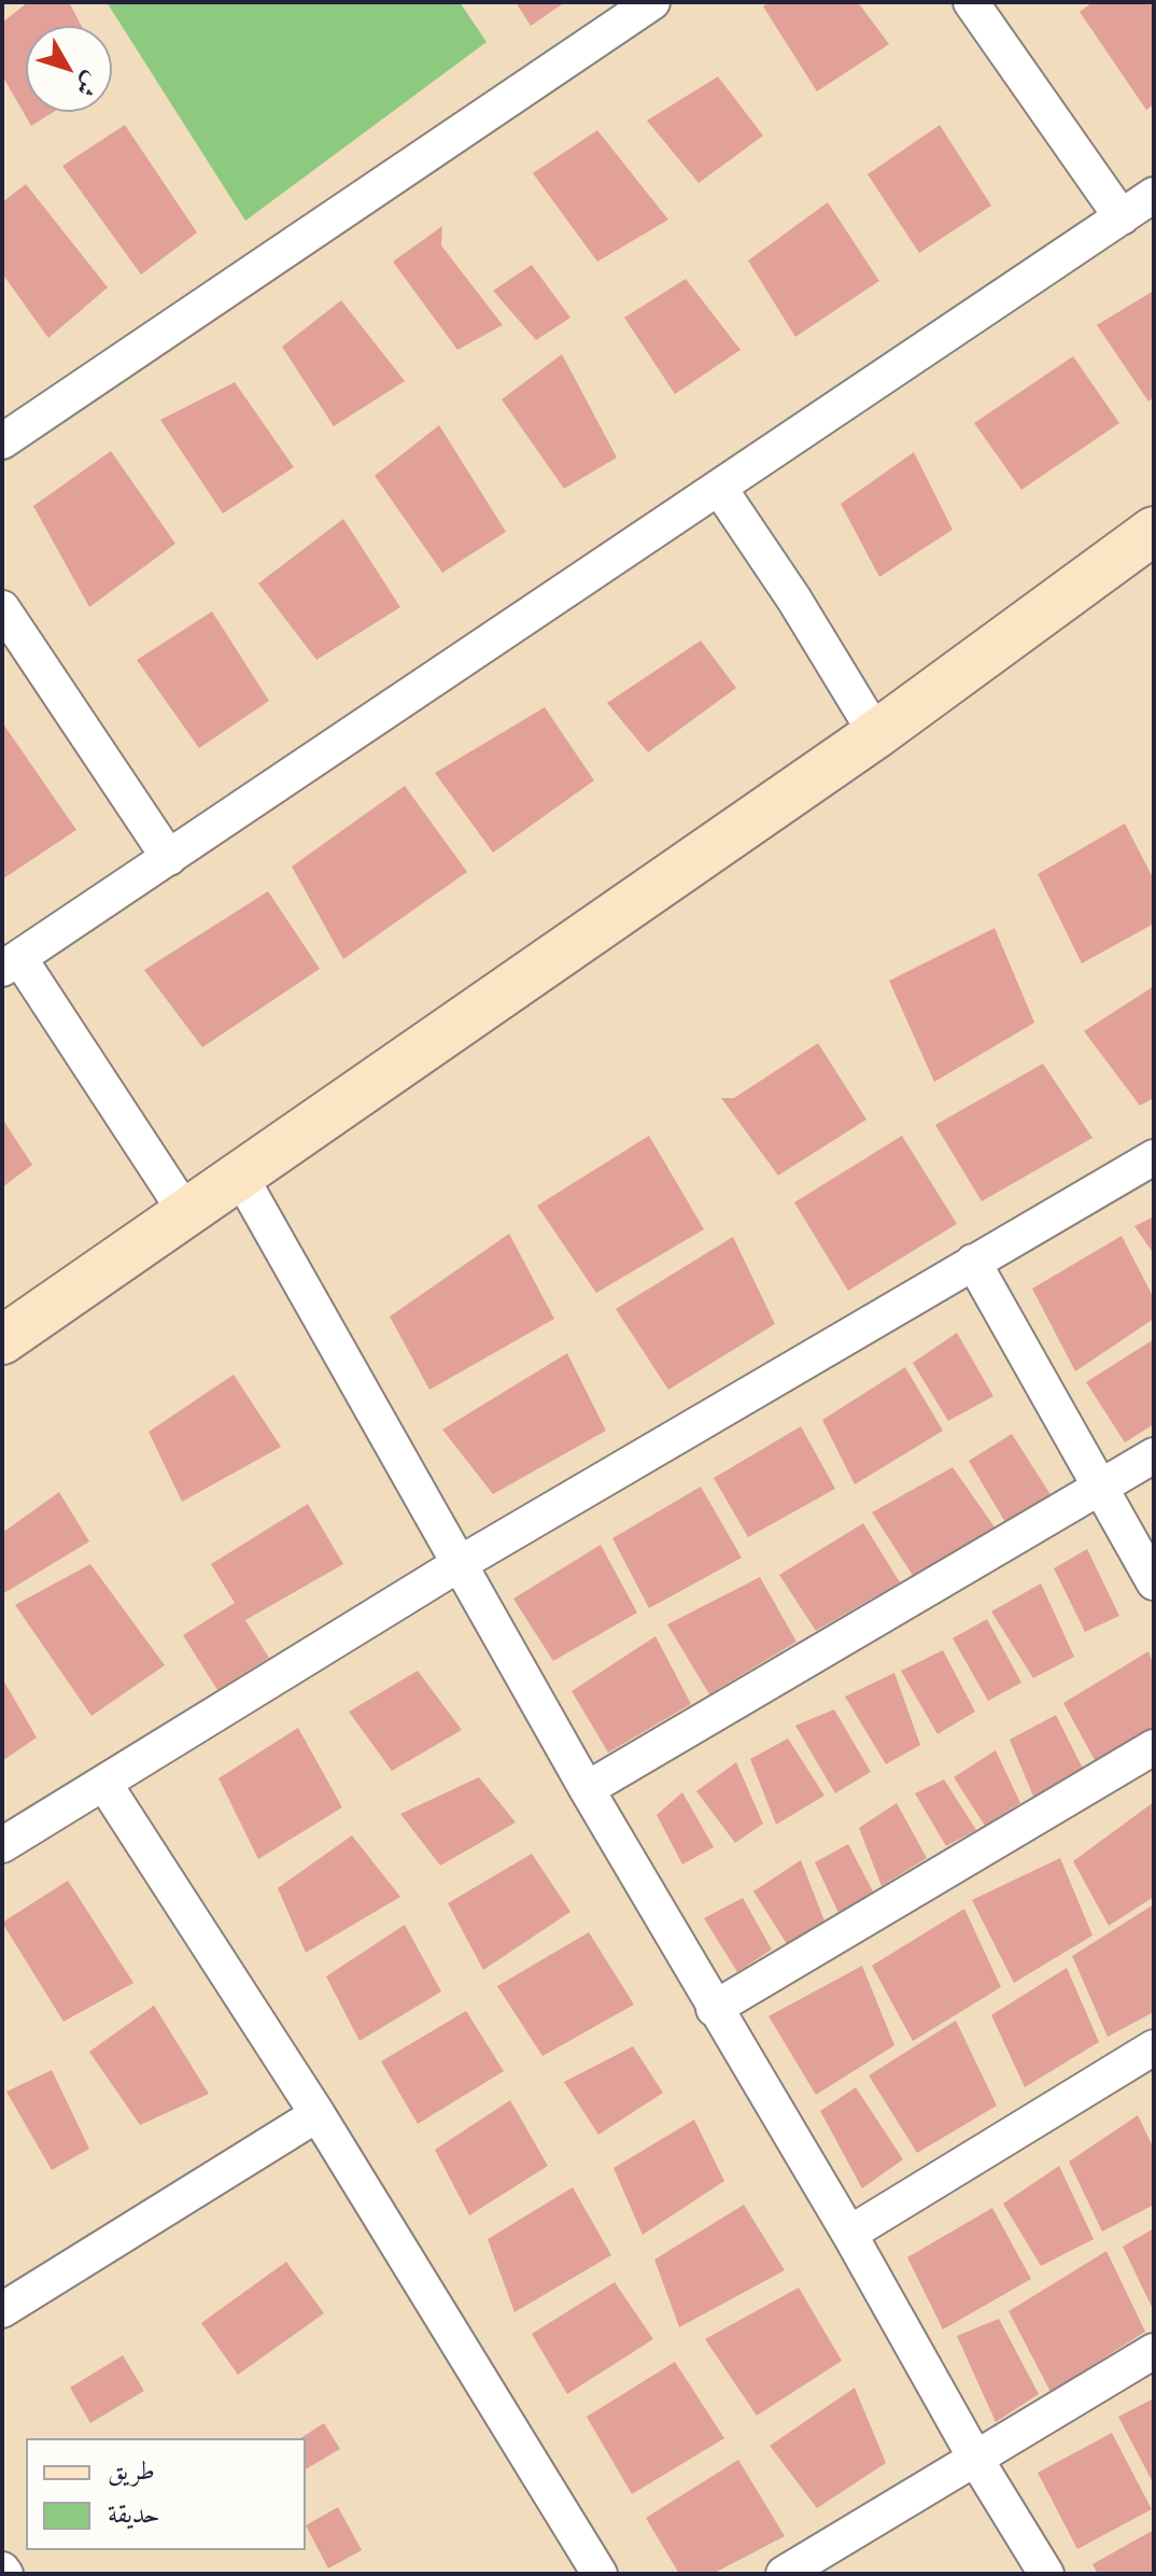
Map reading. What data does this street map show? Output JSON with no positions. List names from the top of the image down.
{
  "legend": ["طريق", "حديقة"],
  "north": "bottom right"
}
